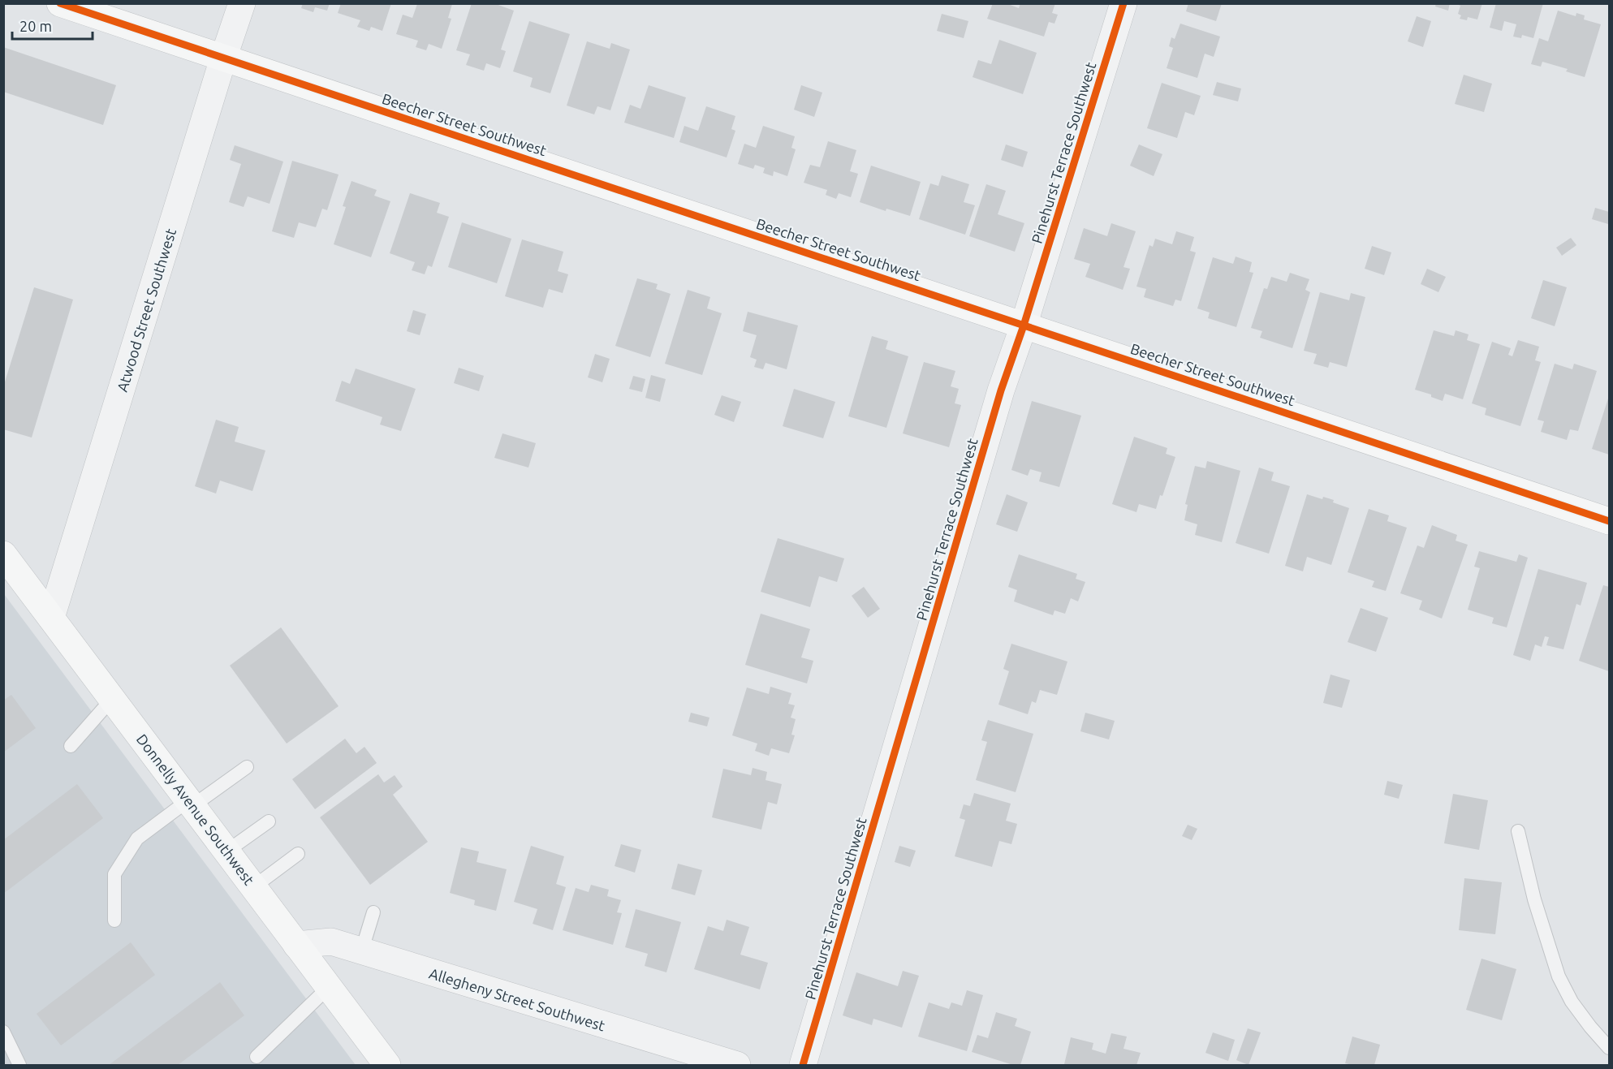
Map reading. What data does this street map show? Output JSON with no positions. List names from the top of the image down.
{
  "streets": {
    "street": [
      "Beecher Street Southwest",
      "Pinehurst Terrace Southwest",
      "Atwood Street Southwest",
      "Donnelly Avenue Southwest",
      "Allegheny Street Southwest"
    ]
  },
  "crossings": [
    ["Beecher Street Southwest", "Pinehurst Terrace Southwest"],
    ["Beecher Street Southwest", "Atwood Street Southwest"],
    ["Atwood Street Southwest", "Donnelly Avenue Southwest"],
    ["Donnelly Avenue Southwest", "Allegheny Street Southwest"]
  ],
  "scale_bar": "20 m"
}
